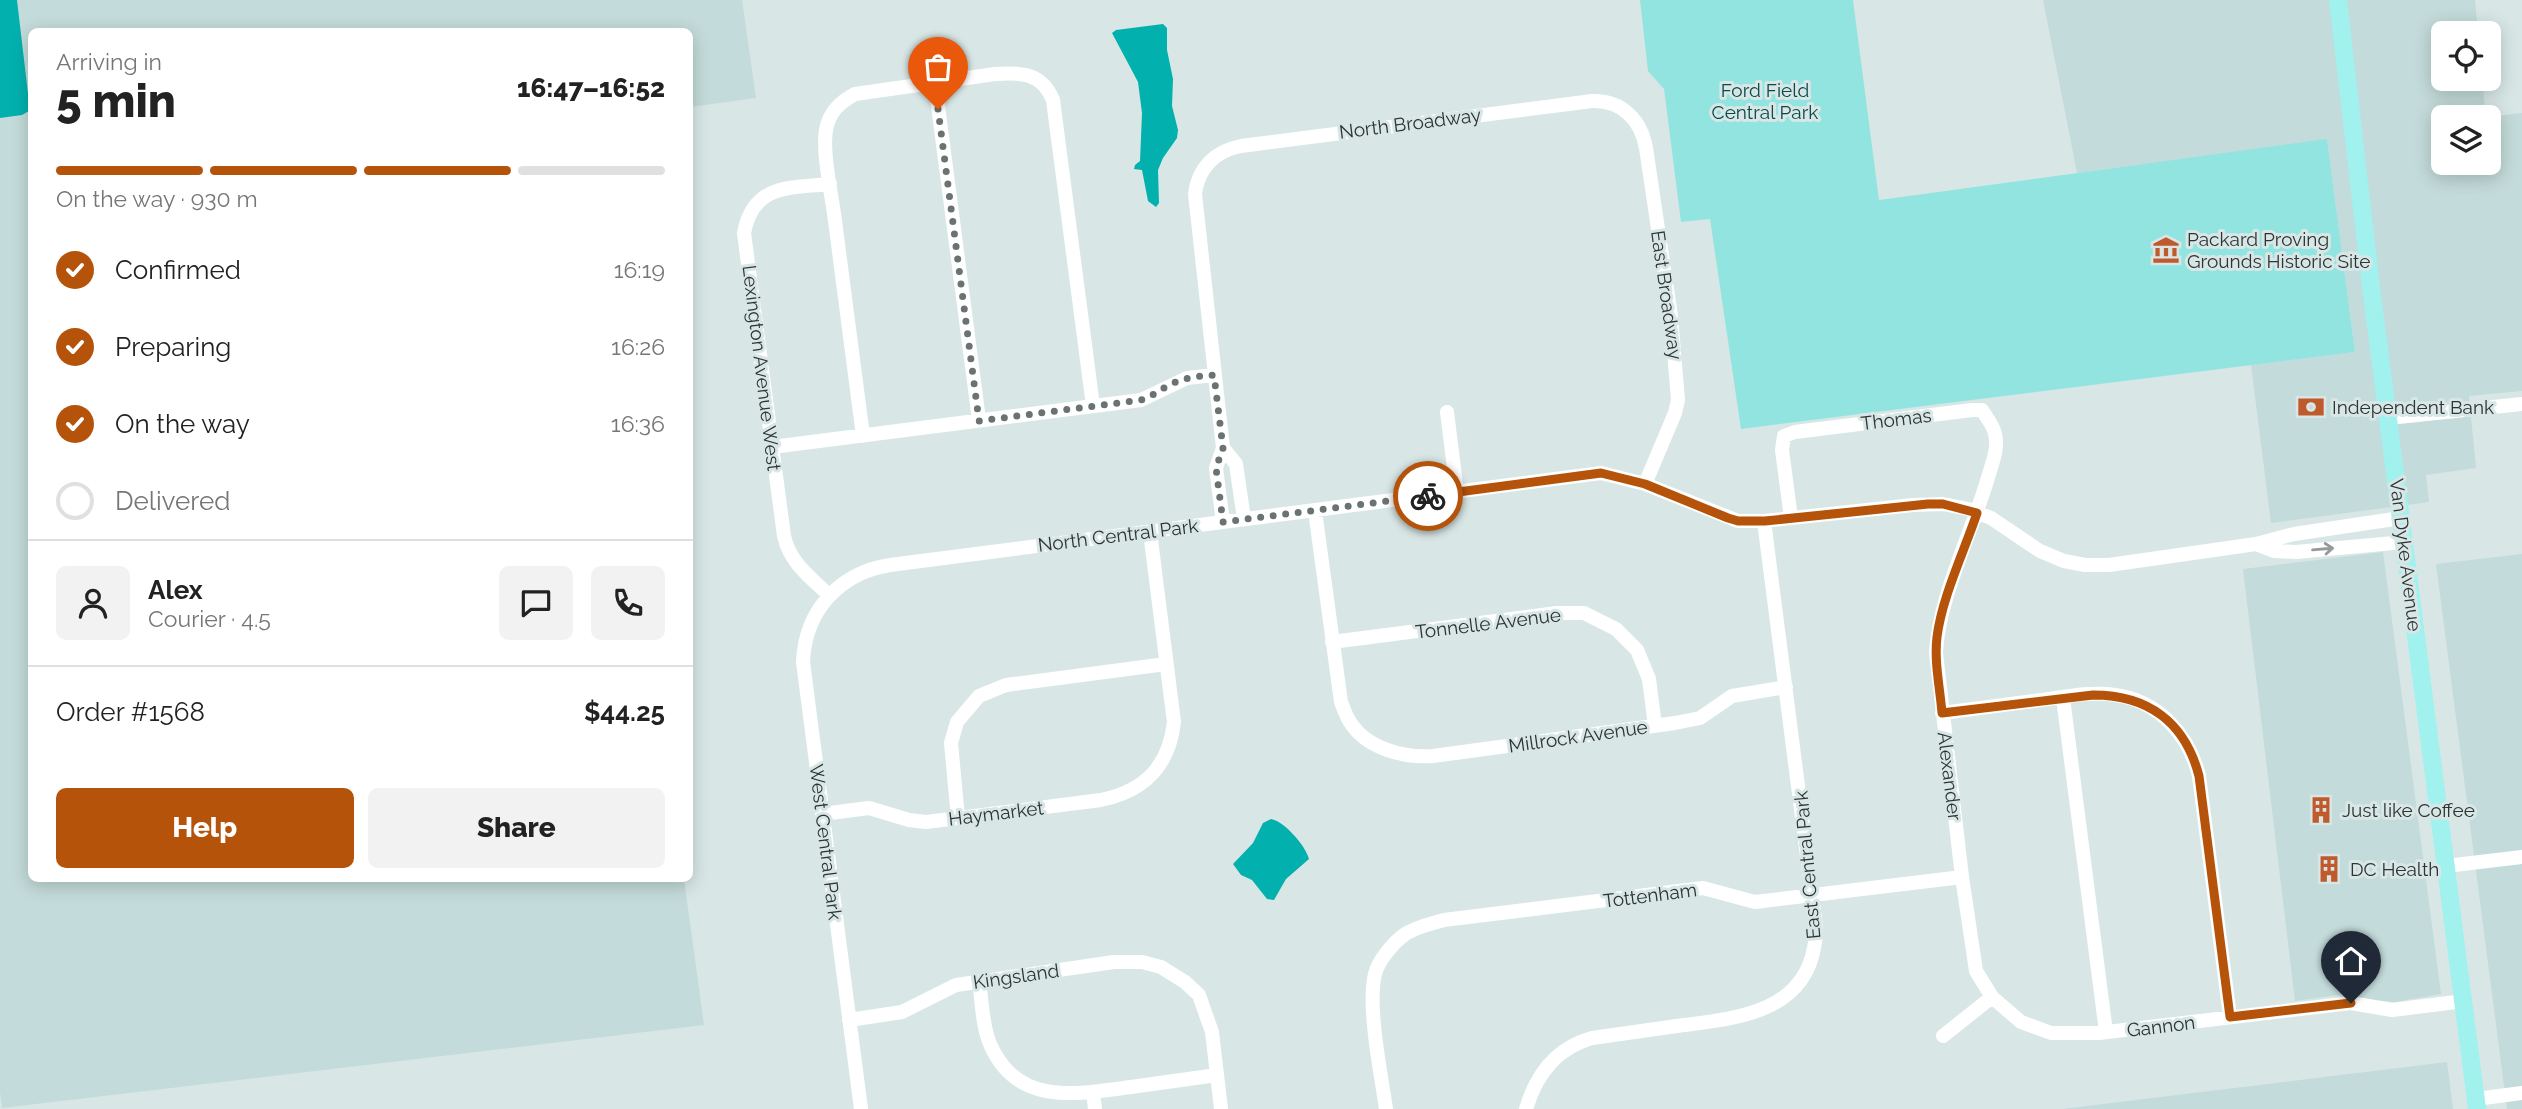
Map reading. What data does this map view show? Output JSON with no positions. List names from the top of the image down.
{
  "streets": {
    "main road": ["Van Dyke Avenue"],
    "street": [
      "North Broadway",
      "East Broadway",
      "Lexington Avenue West",
      "Thomas",
      "North Central Park",
      "Tonnelle Avenue",
      "Millrock Avenue",
      "Alexander",
      "Haymarket",
      "West Central Park",
      "East Central Park",
      "Tottenham",
      "Kingsland",
      "Gannon"
    ]
  },
  "crossings": [
    ["North Broadway", "East Broadway"],
    ["East Broadway", "North Central Park"],
    ["Lexington Avenue West", "North Central Park"],
    ["Lexington Avenue West", "West Central Park"],
    ["Thomas", "North Central Park"],
    ["Thomas", "Alexander"],
    ["North Central Park", "Van Dyke Avenue"],
    ["North Central Park", "Alexander"],
    ["North Central Park", "West Central Park"],
    ["North Central Park", "East Central Park"],
    ["Van Dyke Avenue", "Gannon"],
    ["Tonnelle Avenue", "Millrock Avenue"],
    ["Millrock Avenue", "East Central Park"],
    ["Alexander", "Tottenham"],
    ["Alexander", "Gannon"],
    ["Haymarket", "West Central Park"],
    ["West Central Park", "Kingsland"],
    ["East Central Park", "Tottenham"],
    ["Tottenham", "Gannon"]
  ],
  "parks": ["Ford Field Central Park"],
  "places": {
    "museum": ["Packard Proving Grounds Historic Site"],
    "bank": ["Independent Bank"],
    "building": ["Just like Coffee", "DC Health"]
  },
  "page": {
    "heading": ["5 min", "Arriving in", "16:47–16:52"],
    "panel": [
      "Alex",
      "Courier · 4.5",
      "Order #1568",
      "$44.25"
    ],
    "bar": "On the way · 930 m",
    "list": [
      ["Confirmed", "16:19"],
      ["Preparing", "16:26"],
      ["On the way", "16:36"],
      "Delivered"
    ],
    "buttons": ["Help", "Share"]
  }
}
